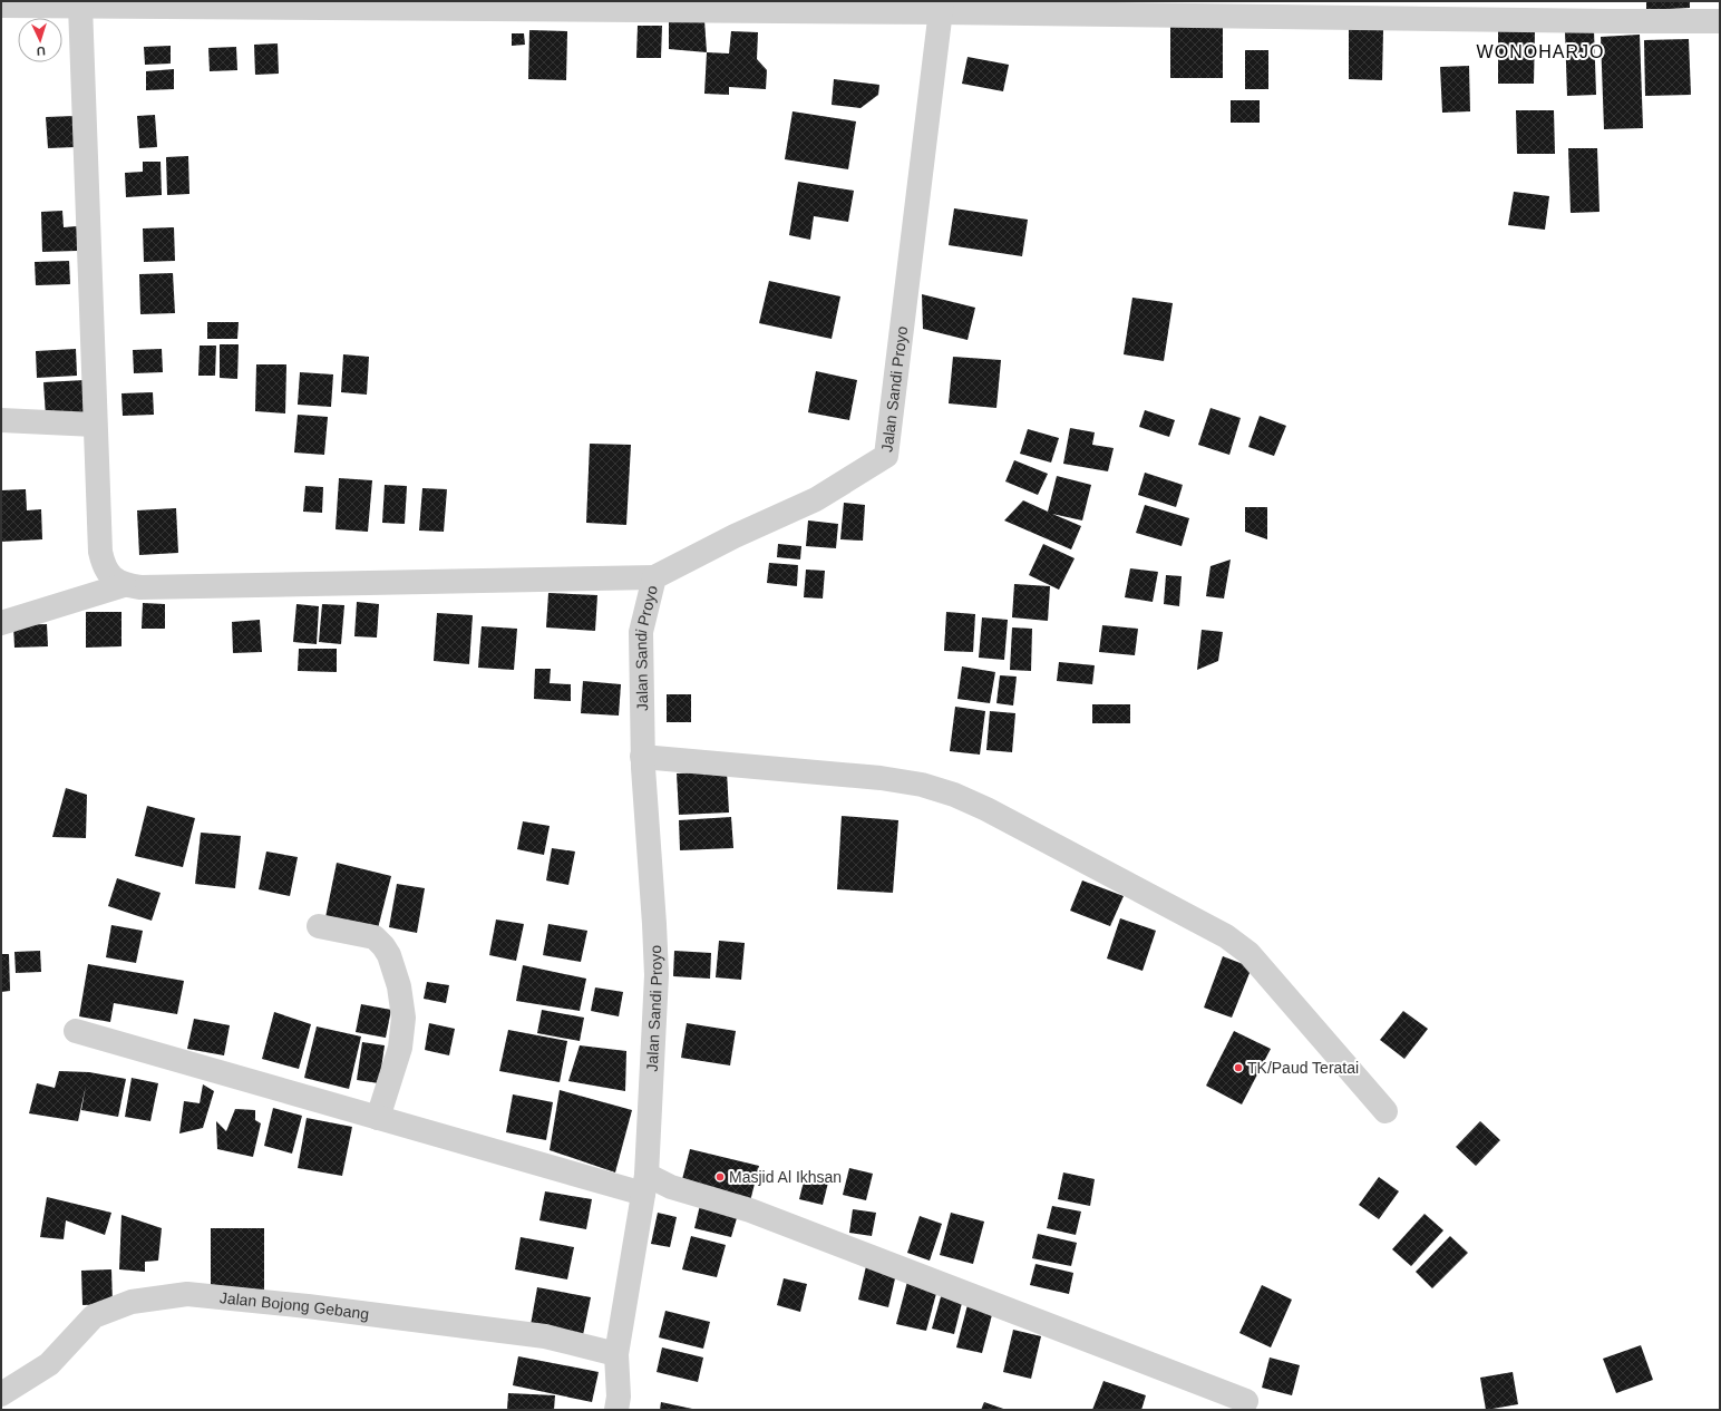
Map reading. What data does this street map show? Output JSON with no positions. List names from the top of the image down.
{
  "streets": {
    "street": ["Jalan Sandi Proyo", "Jalan Bojong Gebang"]
  },
  "crossings": [
    ["Jalan Sandi Proyo", "Jalan Bojong Gebang"]
  ],
  "districts": ["WONOHARJO"],
  "places": ["TK/Paud Teratai", "Masjid Al Ikhsan"],
  "north": "bottom"
}
